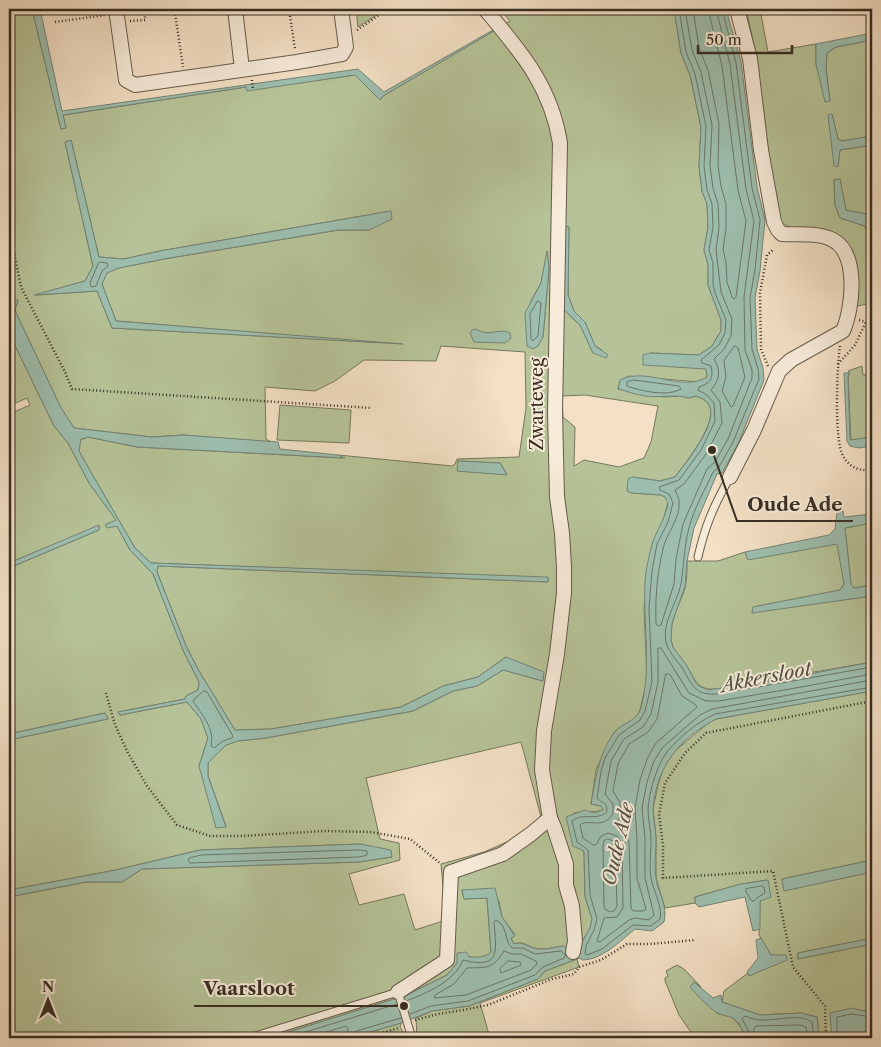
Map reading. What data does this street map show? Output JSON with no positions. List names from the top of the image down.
{
  "streets": {
    "street": ["Zwarteweg"]
  },
  "water": ["Akkersloot", "Oude Ade"],
  "places": ["Oude Ade", "Vaarsloot"],
  "scale_bar": "50 m",
  "north": "top"
}
